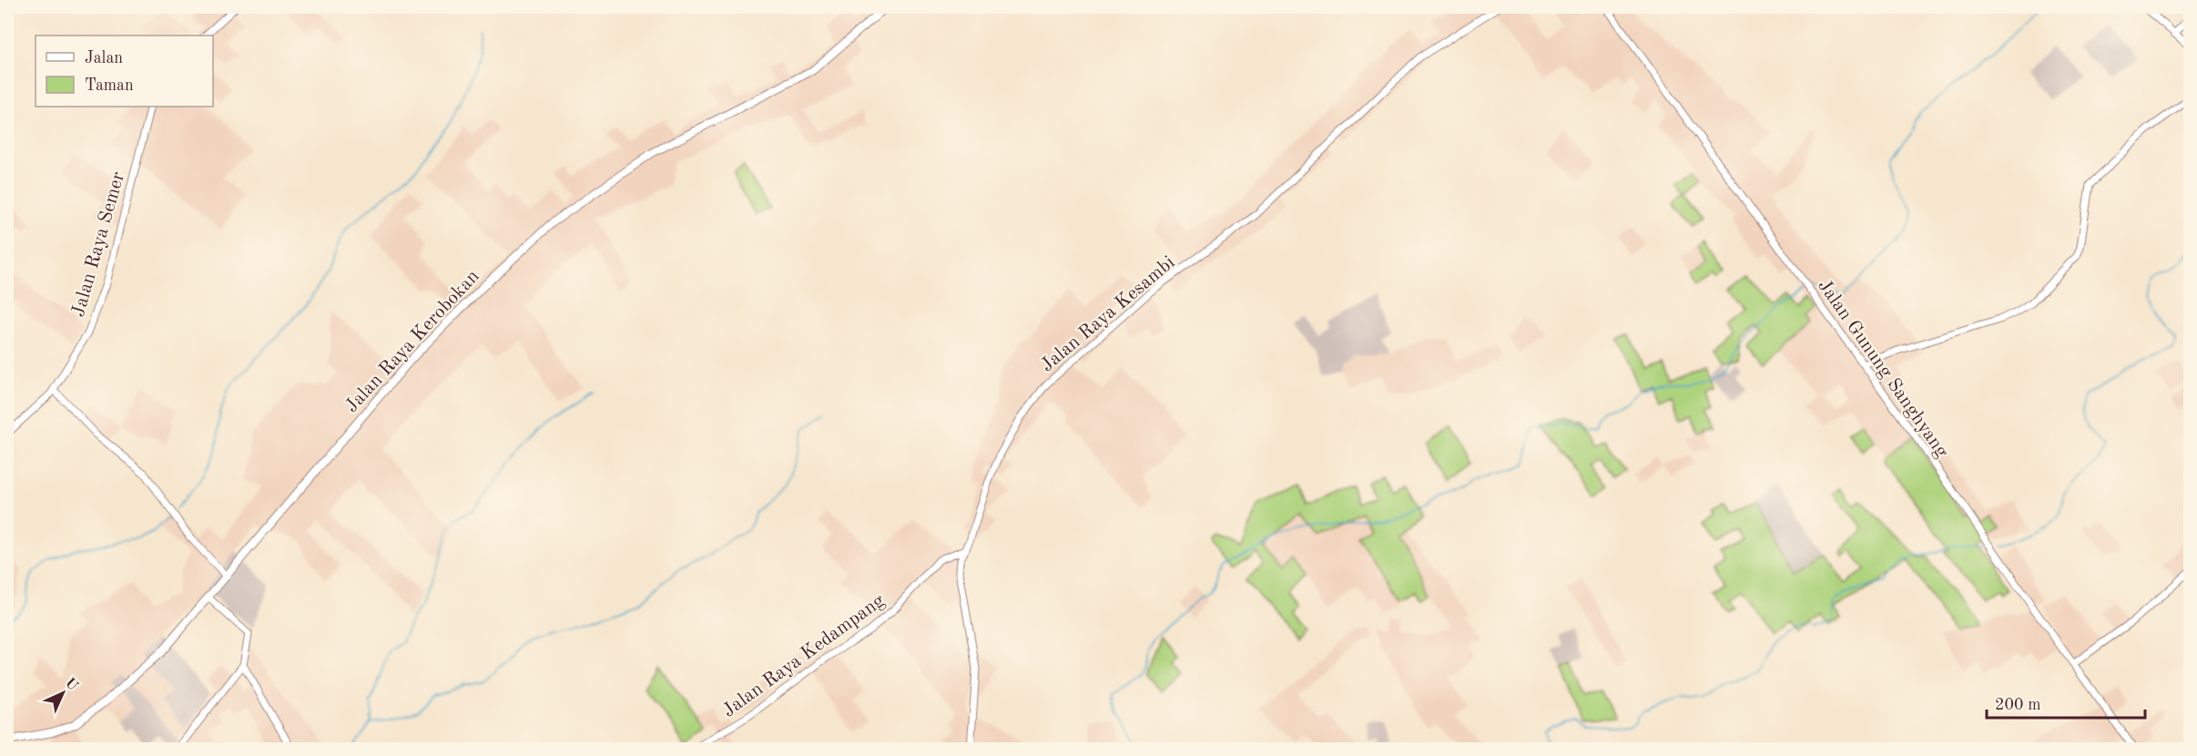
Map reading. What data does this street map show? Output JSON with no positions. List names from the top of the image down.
{
  "streets": {
    "main road": ["Jalan Raya Kerobokan"],
    "street": [
      "Jalan Raya Semer",
      "Jalan Raya Kesambi",
      "Jalan Gunung Sanghyang",
      "Jalan Raya Kedampang"
    ]
  },
  "crossings": [
    ["Jalan Raya Kesambi", "Jalan Raya Kedampang"]
  ],
  "legend": ["Jalan", "Taman"],
  "scale_bar": "200 m",
  "north": "top right"
}
